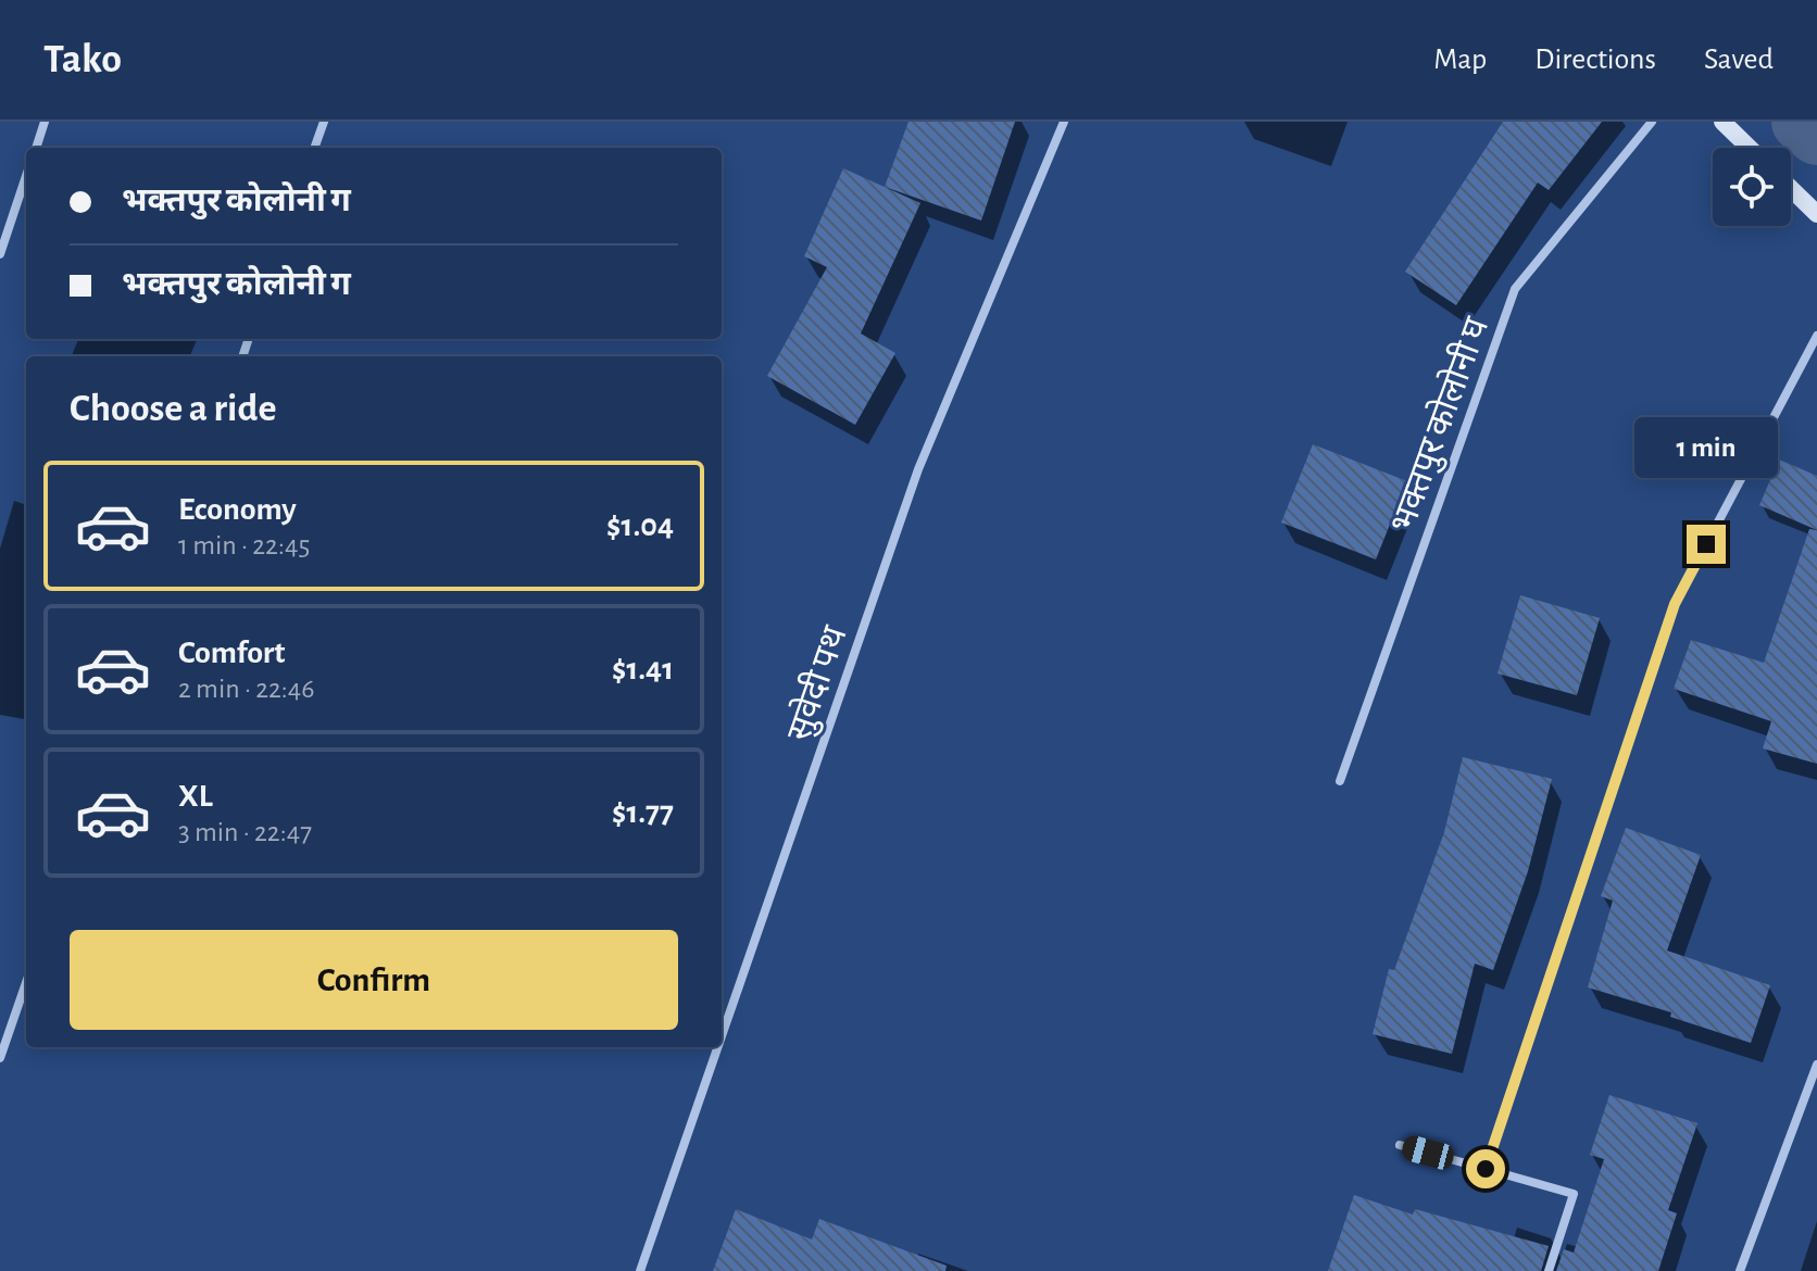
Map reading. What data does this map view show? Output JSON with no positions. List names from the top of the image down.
{
  "streets": {
    "street": ["भक्तपुर कोलोनी घ", "सुवेदी पथ"]
  },
  "page": {
    "header": "Tako",
    "nav": ["Map", "Directions", "Saved"],
    "banner": ["भक्तपुर कोलोनी ग", "भक्तपुर कोलोनी ग"],
    "heading": "Choose a ride",
    "bubble": "1 min",
    "list": [
      {
        "name": "Economy",
        "note": "1 min · 22:45",
        "value": "$1.04"
      },
      {
        "name": "Comfort",
        "note": "2 min · 22:46",
        "value": "$1.41"
      },
      {
        "name": "XL",
        "note": "3 min · 22:47",
        "value": "$1.77"
      }
    ],
    "buttons": "Confirm"
  }
}
